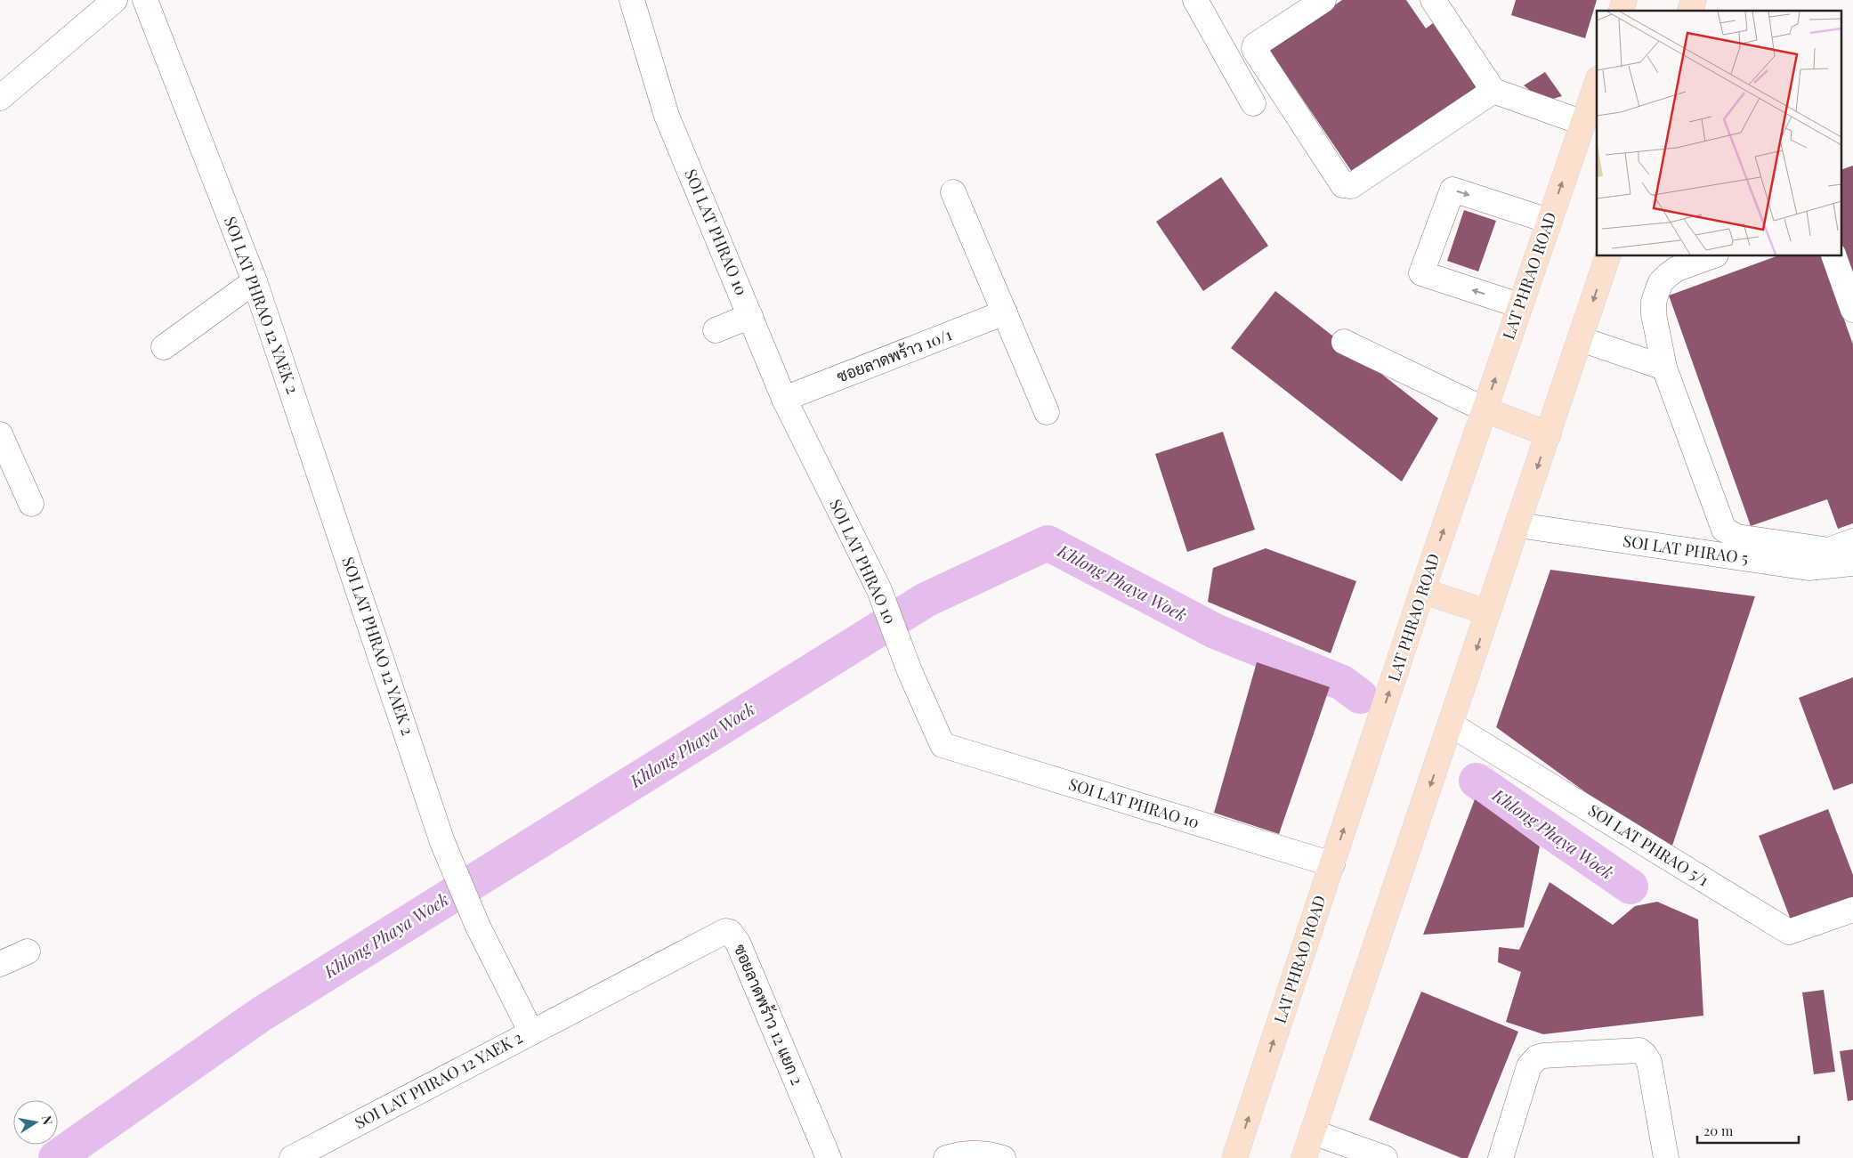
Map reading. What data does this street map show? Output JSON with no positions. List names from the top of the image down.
{
  "streets": {
    "main road": ["LAT PHRAO ROAD"],
    "street": [
      "SOI LAT PHRAO 10",
      "SOI LAT PHRAO 12 YAEK 2",
      "ซอยลาดพร้าว 10/1",
      "SOI LAT PHRAO 5",
      "SOI LAT PHRAO 5/1",
      "ซอยลาดพร้าว 12 แยก 2"
    ]
  },
  "crossings": [
    ["SOI LAT PHRAO 10", "LAT PHRAO ROAD"],
    ["SOI LAT PHRAO 10", "ซอยลาดพร้าว 10/1"],
    ["SOI LAT PHRAO 12 YAEK 2", "ซอยลาดพร้าว 12 แยก 2"]
  ],
  "water": ["Khlong Phaya Woek"],
  "scale_bar": "20 m",
  "north": "right"
}
